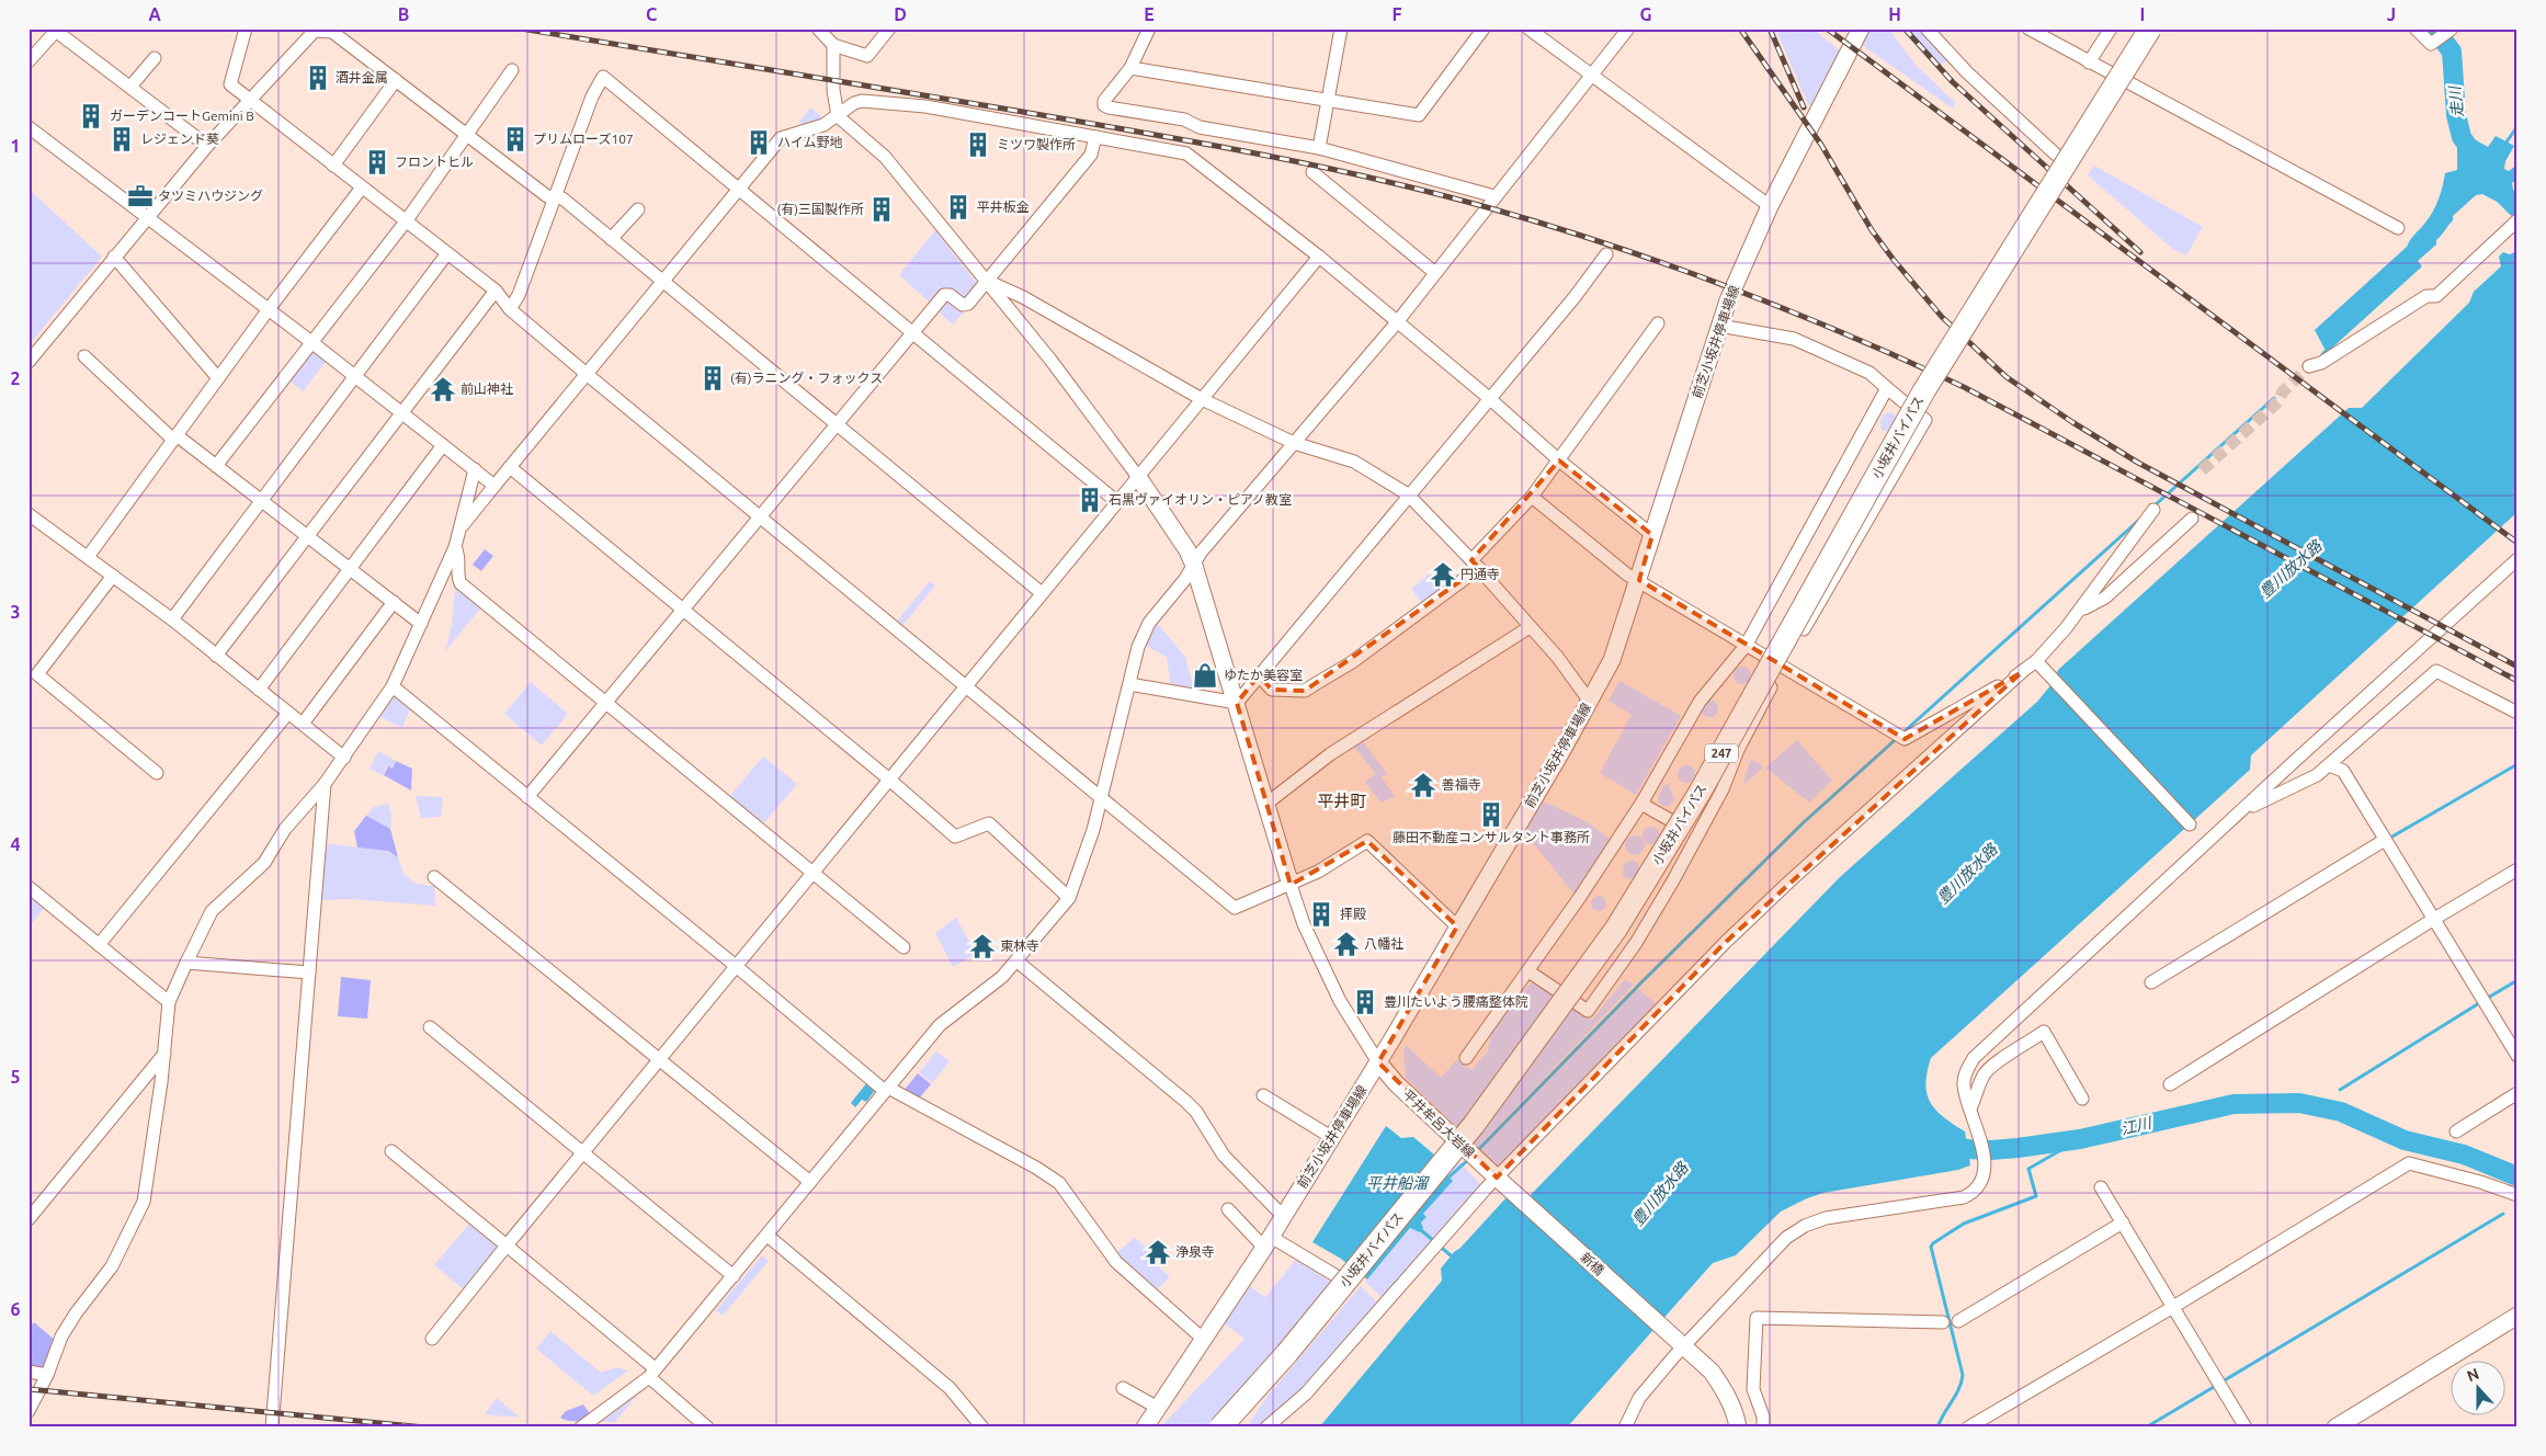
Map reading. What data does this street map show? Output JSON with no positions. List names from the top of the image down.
{
  "streets": {
    "highway": ["小坂井バイパス", "247"],
    "main road": ["前芝小坂井停車場線", "平井牟呂大岩線", "新橋"]
  },
  "crossings": [
    ["前芝小坂井停車場線", "平井牟呂大岩線"],
    ["平井牟呂大岩線", "新橋"]
  ],
  "districts": ["平井町"],
  "water": [
    "走川",
    "豊川放水路",
    "江川",
    "平井船溜"
  ],
  "places": {
    "building": [
      "酒井金属",
      "ガーデンコートGemini B",
      "レジェンド葵",
      "プリムローズ107",
      "ハイム野地",
      "ミツワ製作所",
      "フロントヒル",
      "平井板金",
      "(有)三国製作所",
      "(有)ラニング・フォックス",
      "石黒ヴァイオリン・ピアノ教室",
      "藤田不動産コンサルタント事務所",
      "拝殿",
      "豊川たいよう腰痛整体院"
    ],
    "office": ["タツミハウジング"],
    "temple": [
      "前山神社",
      "円通寺",
      "善福寺",
      "八幡社",
      "東林寺",
      "浄泉寺"
    ],
    "shop": ["ゆたか美容室"]
  },
  "north": "top",
  "grid": {
    "columns": [
      "A",
      "B",
      "C",
      "D",
      "E",
      "F",
      "G",
      "H",
      "I",
      "J"
    ],
    "rows": [
      "1",
      "2",
      "3",
      "4",
      "5",
      "6"
    ]
  }
}
